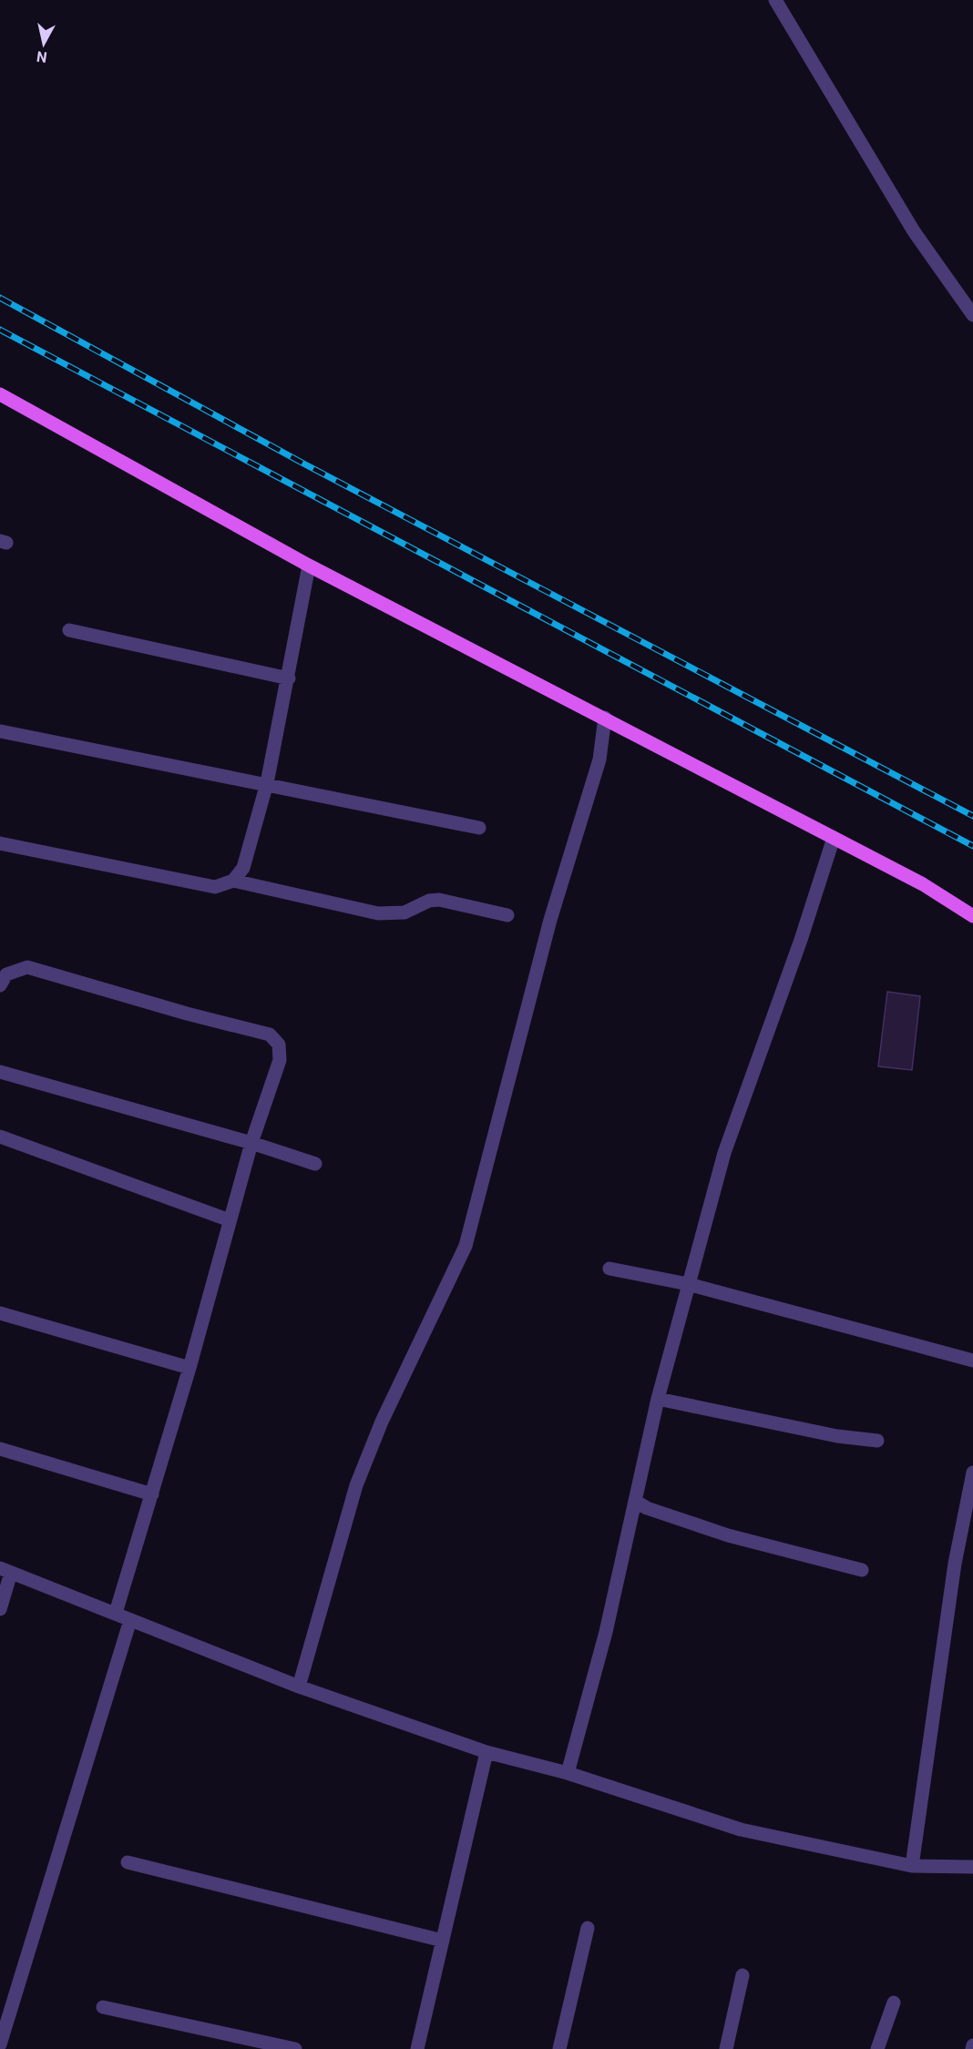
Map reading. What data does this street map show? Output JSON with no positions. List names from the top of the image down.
{
  "north": "bottom"
}
